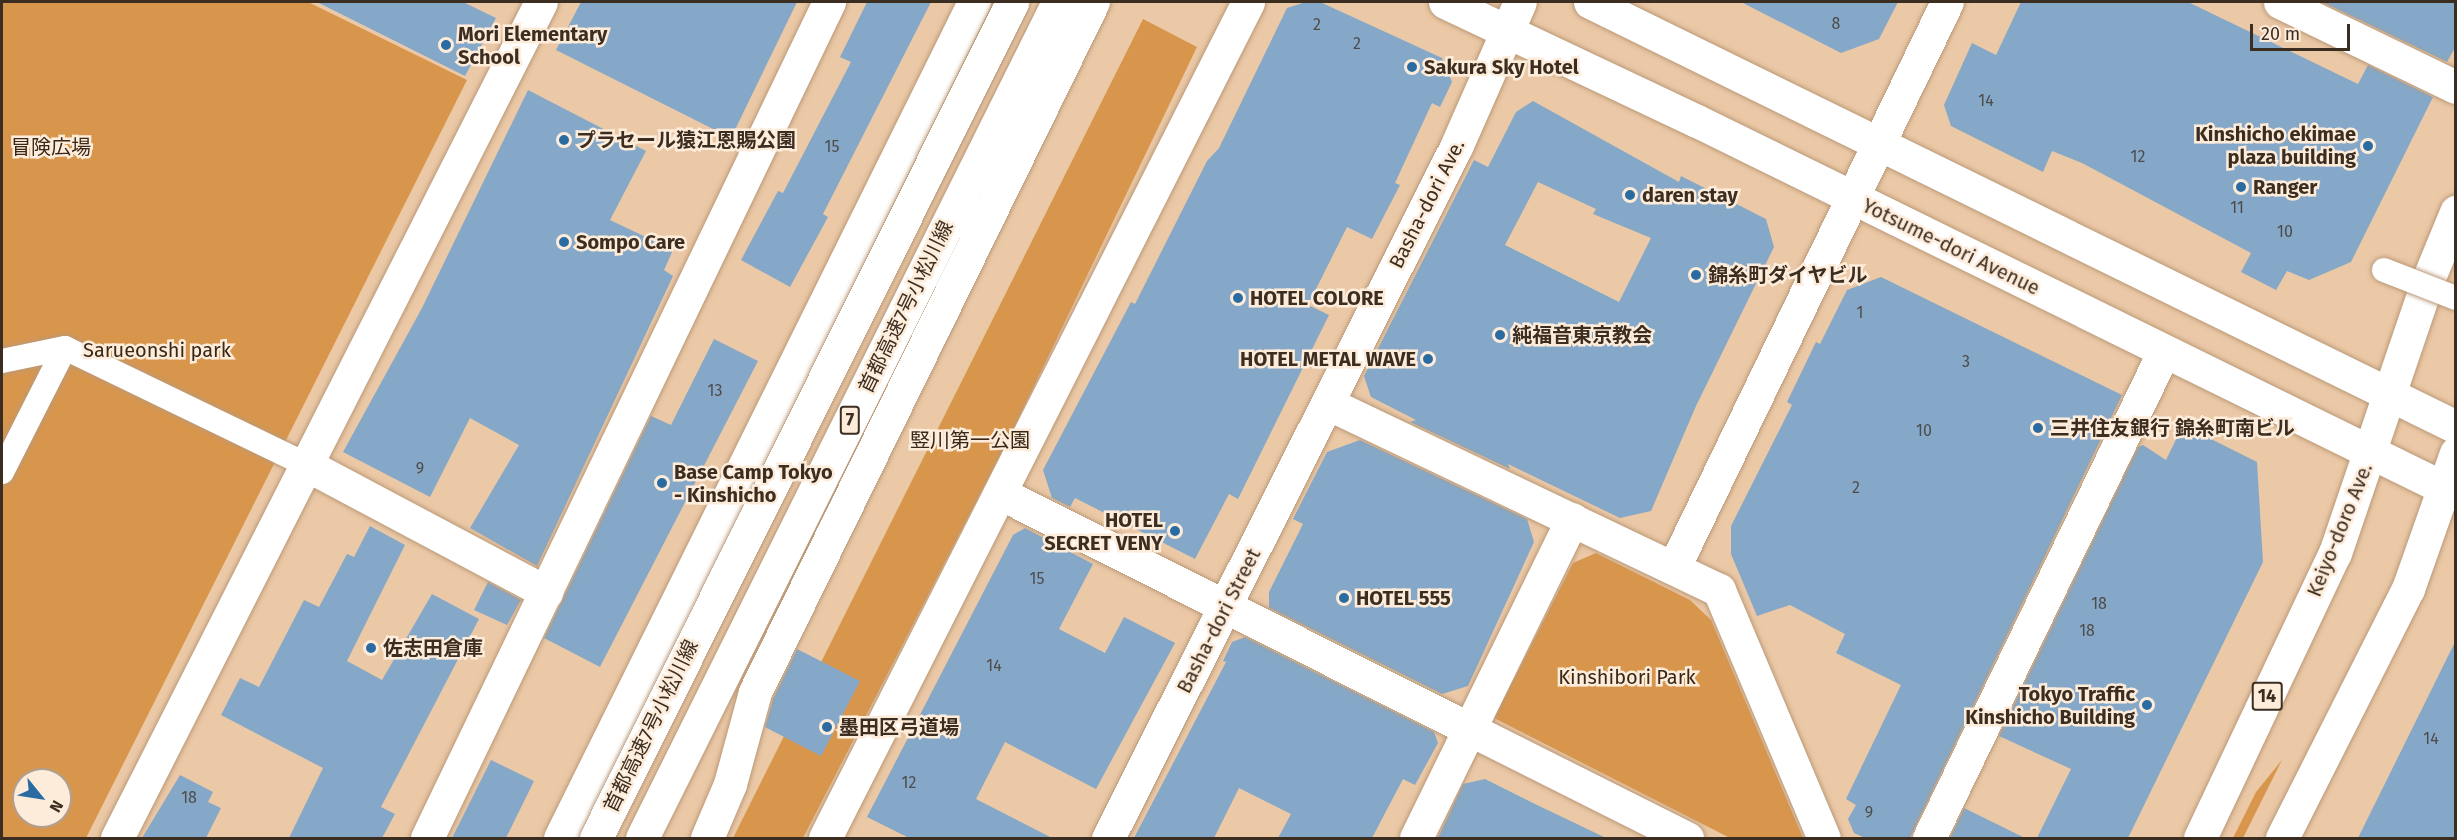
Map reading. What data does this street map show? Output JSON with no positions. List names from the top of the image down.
{
  "streets": {
    "main road": [
      "Basha-dori Ave.",
      "Yotsume-dori Avenue",
      "首都高速7号小松川線",
      "7",
      "Keiyo-doro Ave.",
      "Basha-dori Street",
      "14"
    ]
  },
  "crossings": [
    ["Basha-dori Ave.", "Yotsume-dori Avenue"],
    ["Basha-dori Ave.", "Basha-dori Street"],
    ["Yotsume-dori Avenue", "Keiyo-doro Ave."]
  ],
  "parks": [
    "冒険広場",
    "Sarueonshi park",
    "竪川第一公園",
    "Kinshibori Park"
  ],
  "places": [
    "Mori Elementary School",
    "Sakura Sky Hotel",
    "プラセール猿江恩賜公園",
    "Kinshicho ekimae plaza building",
    "Ranger",
    "daren stay",
    "Sompo Care",
    "錦糸町ダイヤビル",
    "HOTEL COLORE",
    "純福音東京教会",
    "HOTEL METAL WAVE",
    "三井住友銀行 錦糸町南ビル",
    "Base Camp Tokyo - Kinshicho",
    "HOTEL SECRET VENY",
    "HOTEL 555",
    "佐志田倉庫",
    "Tokyo Traffic Kinshicho Building",
    "墨田区弓道場"
  ],
  "house_numbers": [
    "8",
    "2",
    "2",
    "14",
    "15",
    "12",
    "11",
    "10",
    "1",
    "3",
    "13",
    "10",
    "9",
    "2",
    "15",
    "18",
    "18",
    "14",
    "14",
    "12",
    "18",
    "9"
  ],
  "scale_bar": "20 m",
  "north": "bottom right"
}
